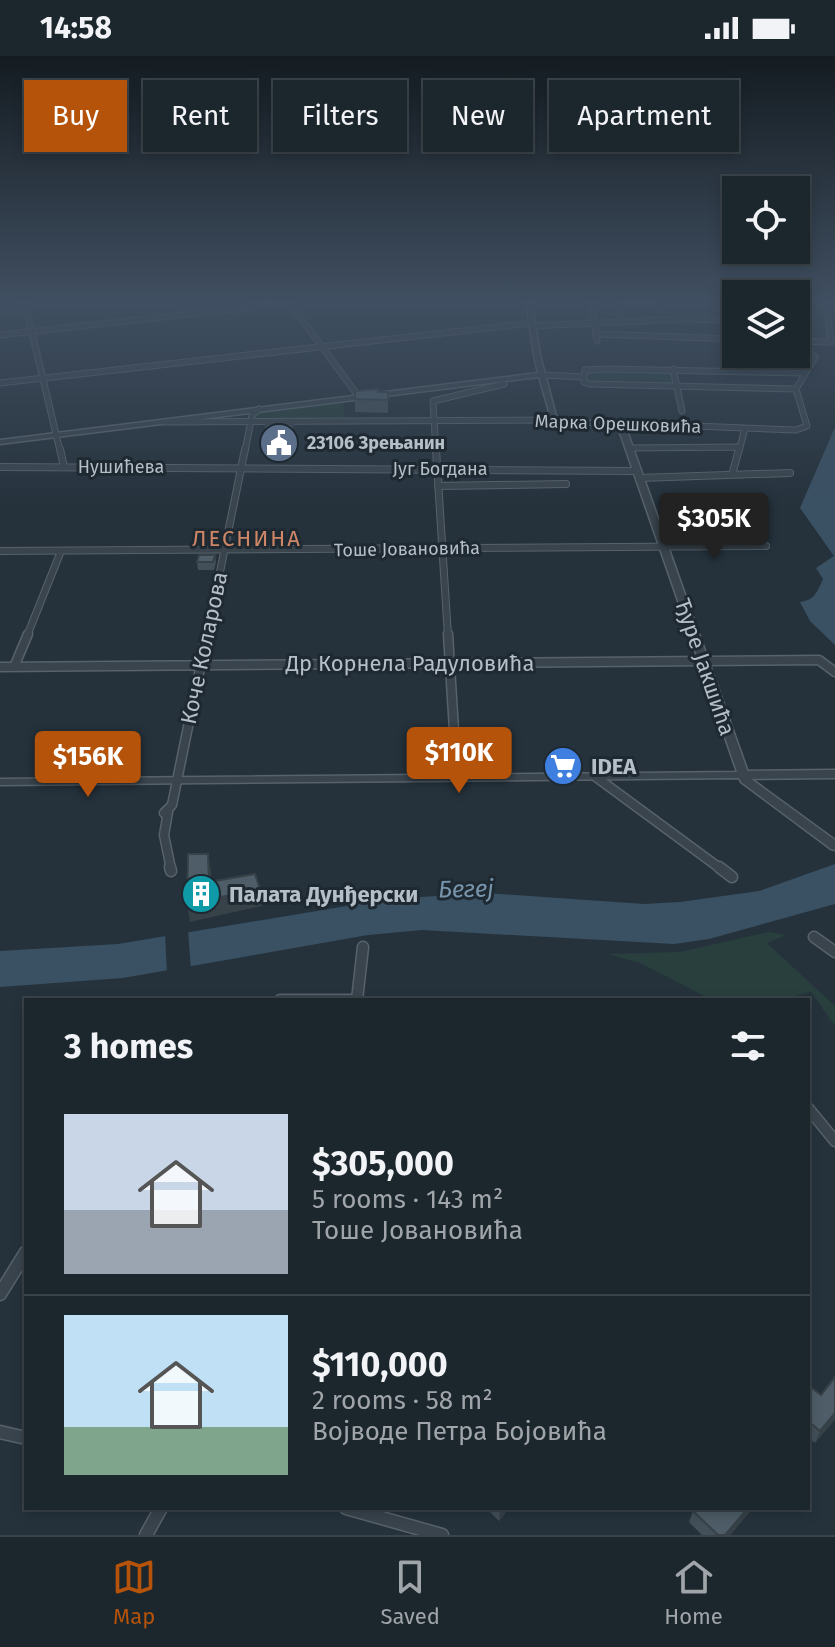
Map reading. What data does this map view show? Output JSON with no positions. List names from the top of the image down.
{
  "streets": {
    "street": [
      "Марка Орешковића",
      "Нушићева",
      "Југ Богдана",
      "Тоше Јовановића",
      "Коче Коларова",
      "Др Корнела Радуловића",
      "Ђуре Јакшића"
    ]
  },
  "crossings": [
    ["Марка Орешковића", "Ђуре Јакшића"],
    ["Нушићева", "Југ Богдана"],
    ["Нушићева", "Коче Коларова"],
    ["Југ Богдана", "Коче Коларова"],
    ["Југ Богдана", "Ђуре Јакшића"],
    ["Тоше Јовановића", "Коче Коларова"],
    ["Тоше Јовановића", "Ђуре Јакшића"],
    ["Коче Коларова", "Др Корнела Радуловића"],
    ["Др Корнела Радуловића", "Ђуре Јакшића"]
  ],
  "districts": ["ЛЕСНИНА"],
  "water": ["Бегеј"],
  "places": {
    "public building": ["23106 Зрењанин"],
    "supermarket": ["IDEA"],
    "building": ["Палата Дунђерски"]
  },
  "page": {
    "status": "14:58",
    "chip": [
      "Buy",
      "Rent",
      "Filters",
      "New",
      "Apartment"
    ],
    "price": ["$305K", "$110K", "$156K"],
    "heading": "3 homes",
    "list": [
      {
        "name": "$305,000",
        "note": "5 rooms · 143 m² · Тоше Јовановића"
      },
      {
        "name": "$110,000",
        "note": "2 rooms · 58 m² · Војводе Петра Бојовића"
      }
    ],
    "tabs": ["Map", "Saved", "Home"]
  }
}
